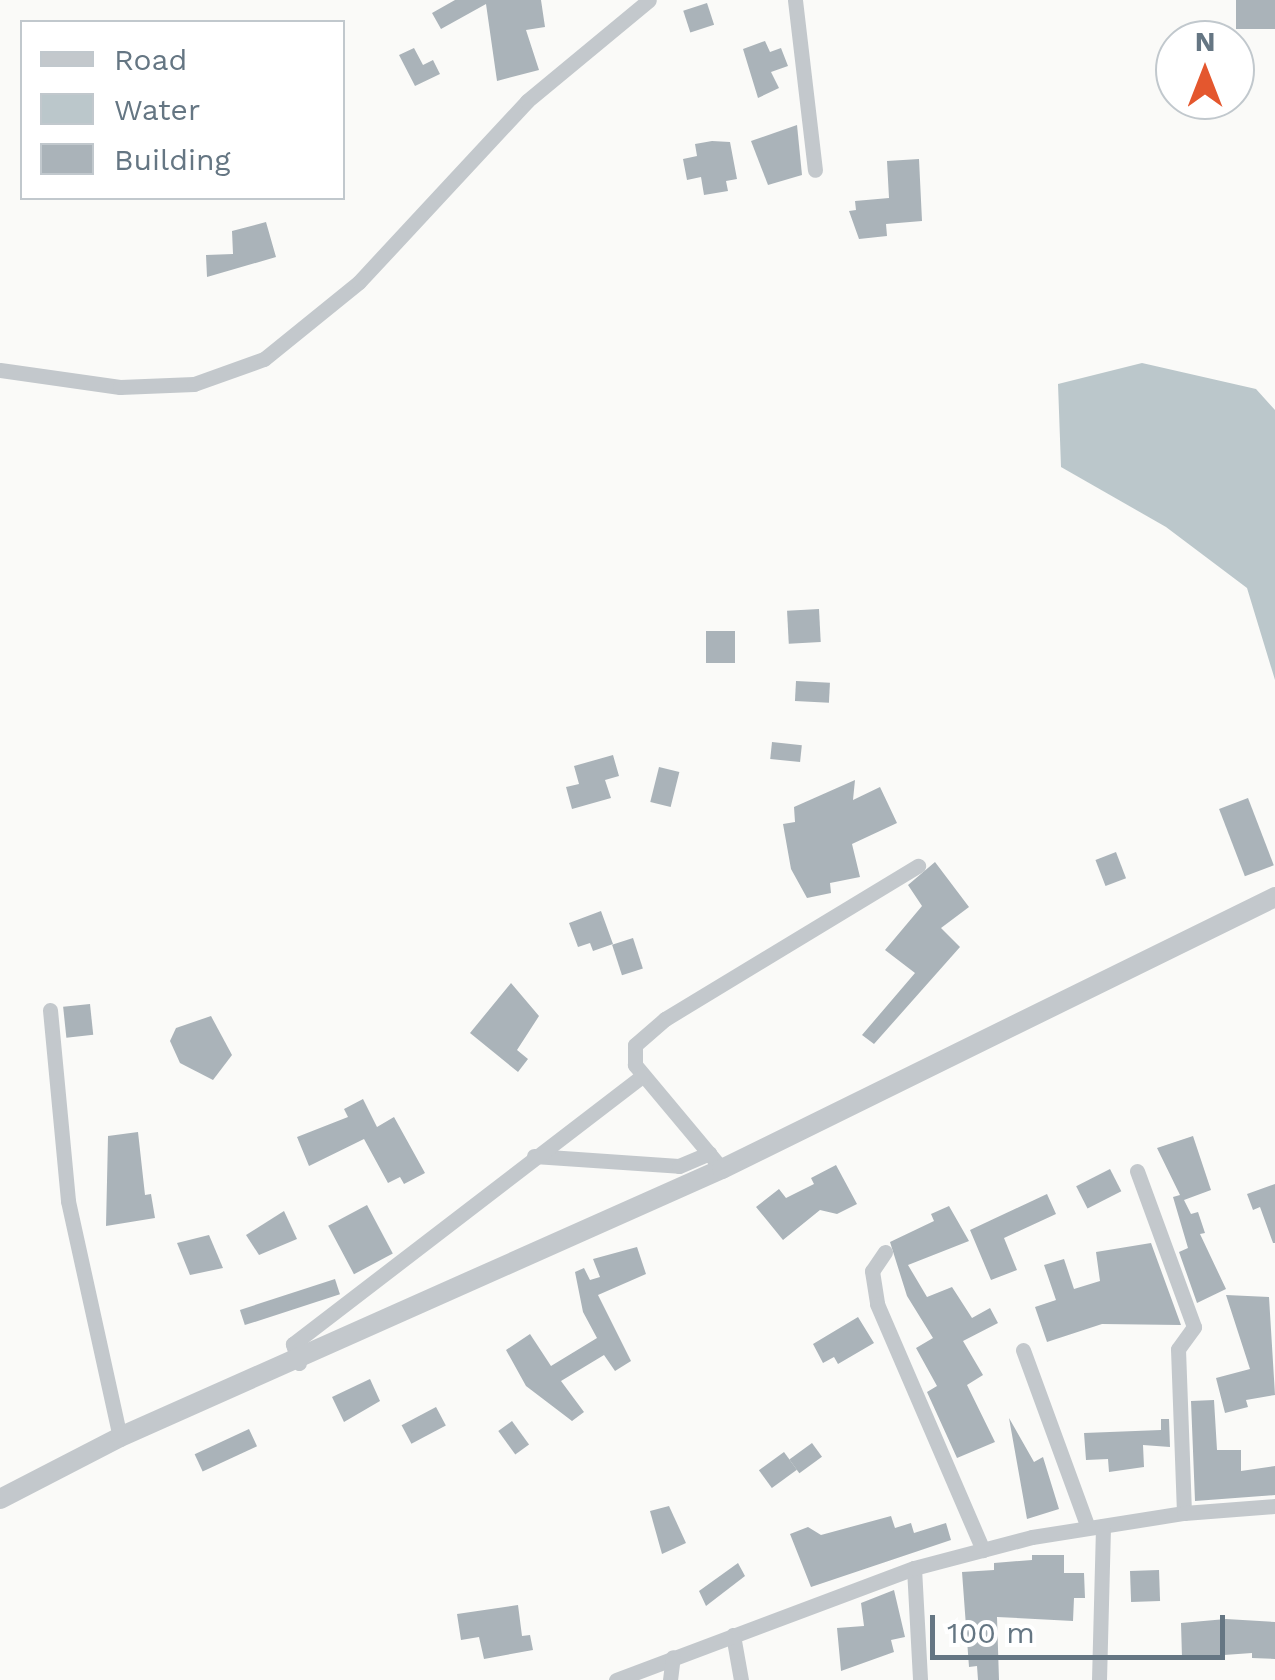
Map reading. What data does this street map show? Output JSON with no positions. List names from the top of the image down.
{
  "legend": ["Road", "Water", "Building"],
  "scale_bar": "100 m",
  "north": "top"
}
